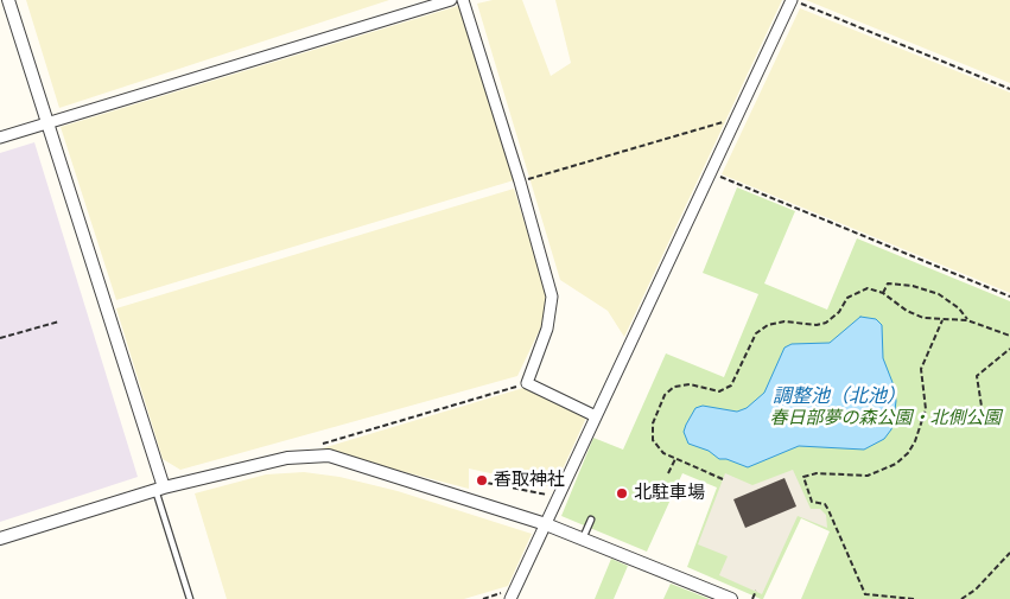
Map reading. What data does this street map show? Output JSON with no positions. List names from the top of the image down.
{
  "water": ["調整池（北池）"],
  "parks": ["春日部夢の森公園・北側公園"],
  "places": ["香取神社", "北駐車場"]
}
